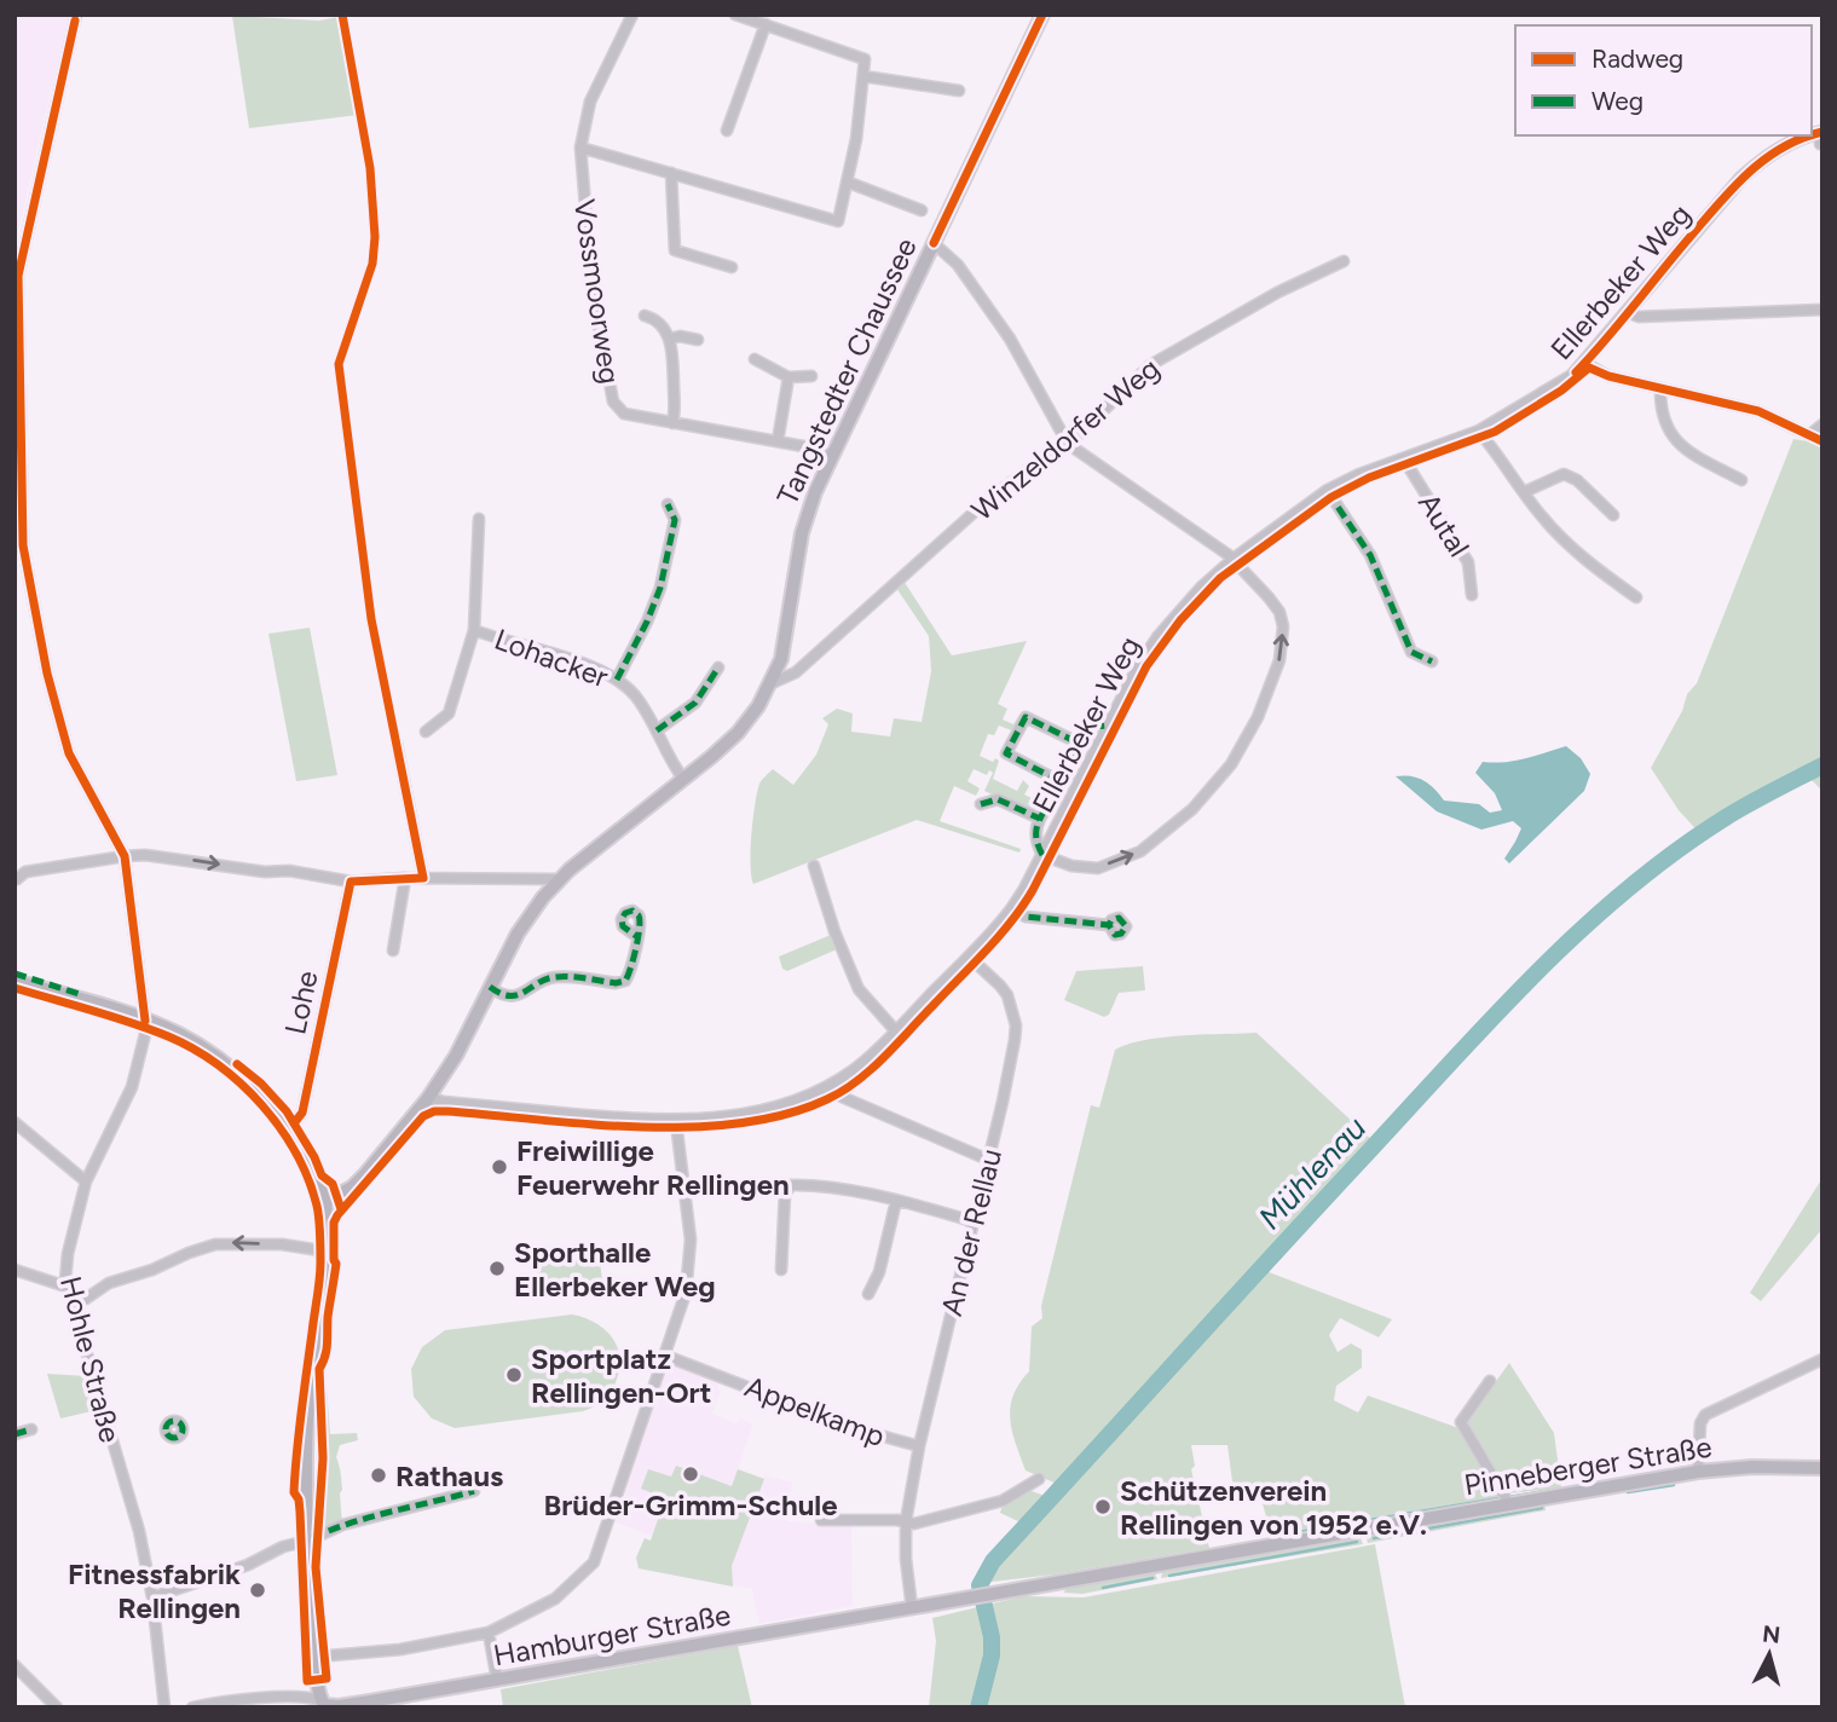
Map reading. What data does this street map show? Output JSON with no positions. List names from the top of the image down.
{
  "streets": {
    "main road": ["Tangstedter Chaussee", "Pinneberger Straße", "Hamburger Straße"],
    "street": [
      "Ellerbeker Weg",
      "Vossmoorweg",
      "Winzeldorfer Weg",
      "Autal",
      "Lohacker",
      "Lohe",
      "An der Rellau",
      "Hohle Straße",
      "Appelkamp"
    ]
  },
  "crossings": [
    ["Ellerbeker Weg", "Tangstedter Chaussee"],
    ["Ellerbeker Weg", "Autal"],
    ["Ellerbeker Weg", "An der Rellau"],
    ["Vossmoorweg", "Tangstedter Chaussee"],
    ["Tangstedter Chaussee", "Winzeldorfer Weg"],
    ["Tangstedter Chaussee", "Lohacker"],
    ["An der Rellau", "Appelkamp"],
    ["An der Rellau", "Pinneberger Straße"],
    ["An der Rellau", "Hamburger Straße"],
    ["Pinneberger Straße", "Hamburger Straße"]
  ],
  "water": ["Mühlenau"],
  "places": [
    "Freiwillige Feuerwehr Rellingen",
    "Sporthalle Ellerbeker Weg",
    "Sportplatz Rellingen-Ort",
    "Brüder-Grimm-Schule",
    "Rathaus",
    "Schützenverein Rellingen von 1952 e.V.",
    "Fitnessfabrik Rellingen"
  ],
  "legend": ["Radweg", "Weg"],
  "north": "top"
}
